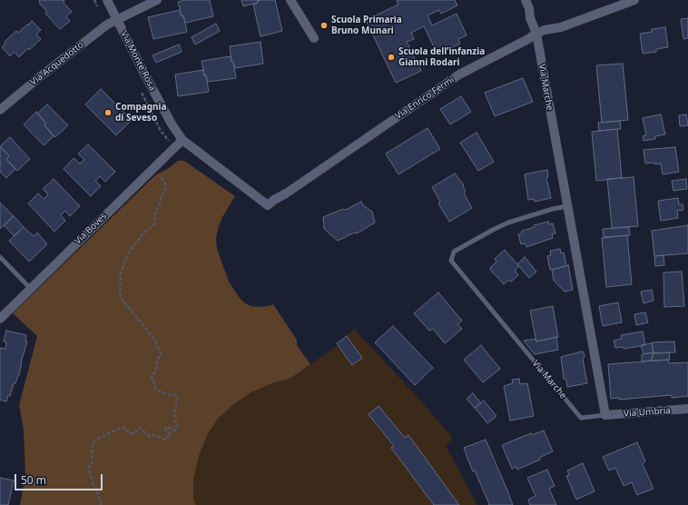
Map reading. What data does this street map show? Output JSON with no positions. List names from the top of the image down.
{
  "streets": {
    "street": [
      "Via Monte Rosa",
      "Via Acquedotto",
      "Via Marche",
      "Via Enrico Fermi",
      "Via Boves",
      "Via Umbria"
    ]
  },
  "crossings": [
    ["Via Monte Rosa", "Via Acquedotto"],
    ["Via Monte Rosa", "Via Enrico Fermi"],
    ["Via Monte Rosa", "Via Boves"],
    ["Via Marche", "Via Enrico Fermi"],
    ["Via Marche", "Via Umbria"]
  ],
  "places": ["Scuola Primaria Bruno Munari", "Scuola dell’infanzia Gianni Rodari", "Compagnia di Seveso"],
  "scale_bar": "50 m"
}
